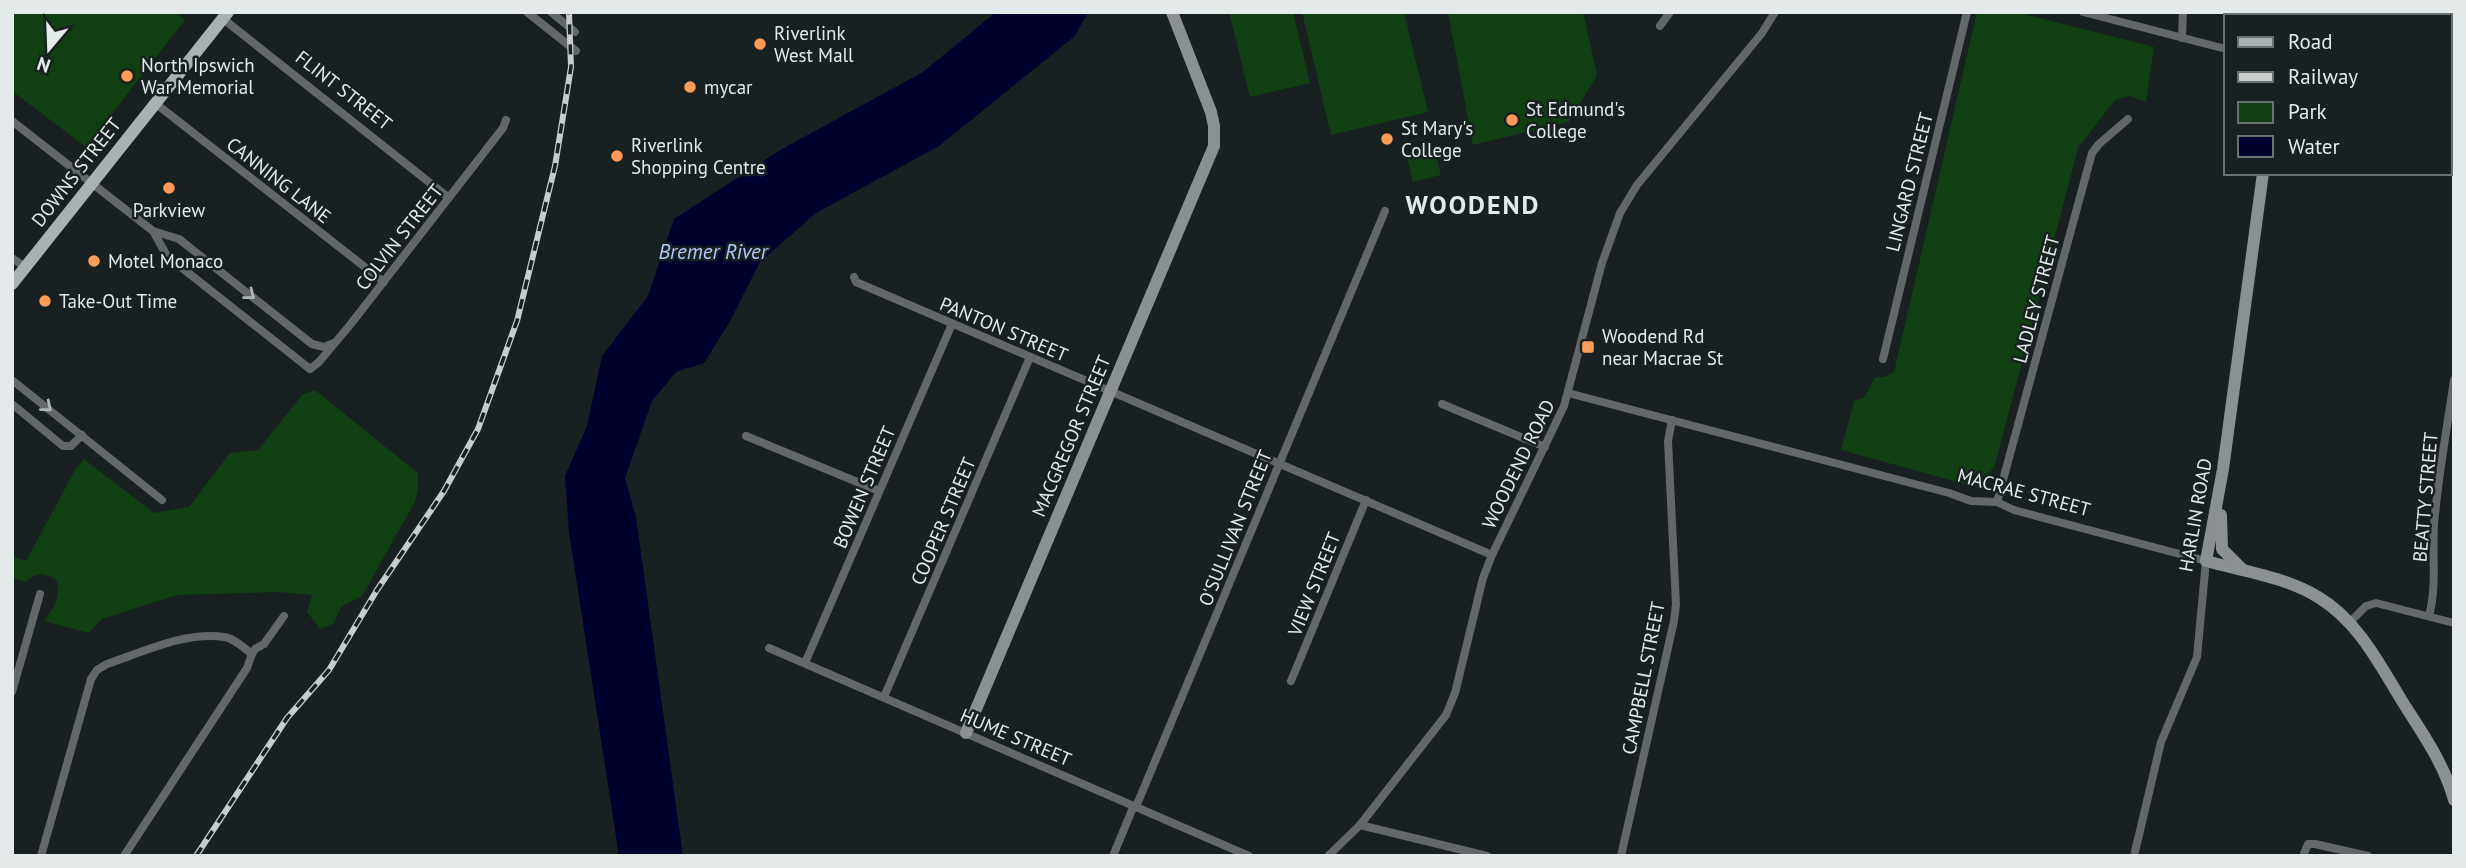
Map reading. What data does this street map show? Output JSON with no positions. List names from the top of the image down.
{
  "streets": {
    "main road": [
      "DOWNS STREET",
      "MACGREGOR STREET",
      "MACRAE STREET",
      "HARLIN ROAD"
    ],
    "street": [
      "FLINT STREET",
      "CANNING LANE",
      "LINGARD STREET",
      "COLVIN STREET",
      "LADLEY STREET",
      "PANTON STREET",
      "WOODEND ROAD",
      "BOWEN STREET",
      "BEATTY STREET",
      "COOPER STREET",
      "O'SULLIVAN STREET",
      "VIEW STREET",
      "CAMPBELL STREET",
      "HUME STREET"
    ]
  },
  "crossings": [
    ["FLINT STREET", "DOWNS STREET"],
    ["FLINT STREET", "COLVIN STREET"],
    ["DOWNS STREET", "CANNING LANE"],
    ["CANNING LANE", "COLVIN STREET"],
    ["LADLEY STREET", "MACRAE STREET"],
    ["PANTON STREET", "MACGREGOR STREET"],
    ["PANTON STREET", "WOODEND ROAD"],
    ["PANTON STREET", "BOWEN STREET"],
    ["PANTON STREET", "COOPER STREET"],
    ["PANTON STREET", "O'SULLIVAN STREET"],
    ["PANTON STREET", "VIEW STREET"],
    ["MACGREGOR STREET", "HUME STREET"],
    ["WOODEND ROAD", "MACRAE STREET"],
    ["BOWEN STREET", "HUME STREET"],
    ["MACRAE STREET", "HARLIN ROAD"],
    ["MACRAE STREET", "CAMPBELL STREET"],
    ["COOPER STREET", "HUME STREET"],
    ["O'SULLIVAN STREET", "HUME STREET"]
  ],
  "districts": ["WOODEND"],
  "water": ["Bremer River"],
  "places": {
    "other": [
      "Riverlink West Mall",
      "North Ipswich War Memorial",
      "mycar",
      "St Edmund's College",
      "St Mary's College",
      "Riverlink Shopping Centre",
      "Parkview",
      "Motel Monaco",
      "Take-Out Time"
    ],
    "transit": ["Woodend Rd near Macrae St"]
  },
  "legend": [
    "Road",
    "Railway",
    "Park",
    "Water"
  ],
  "north": "bottom"
}
